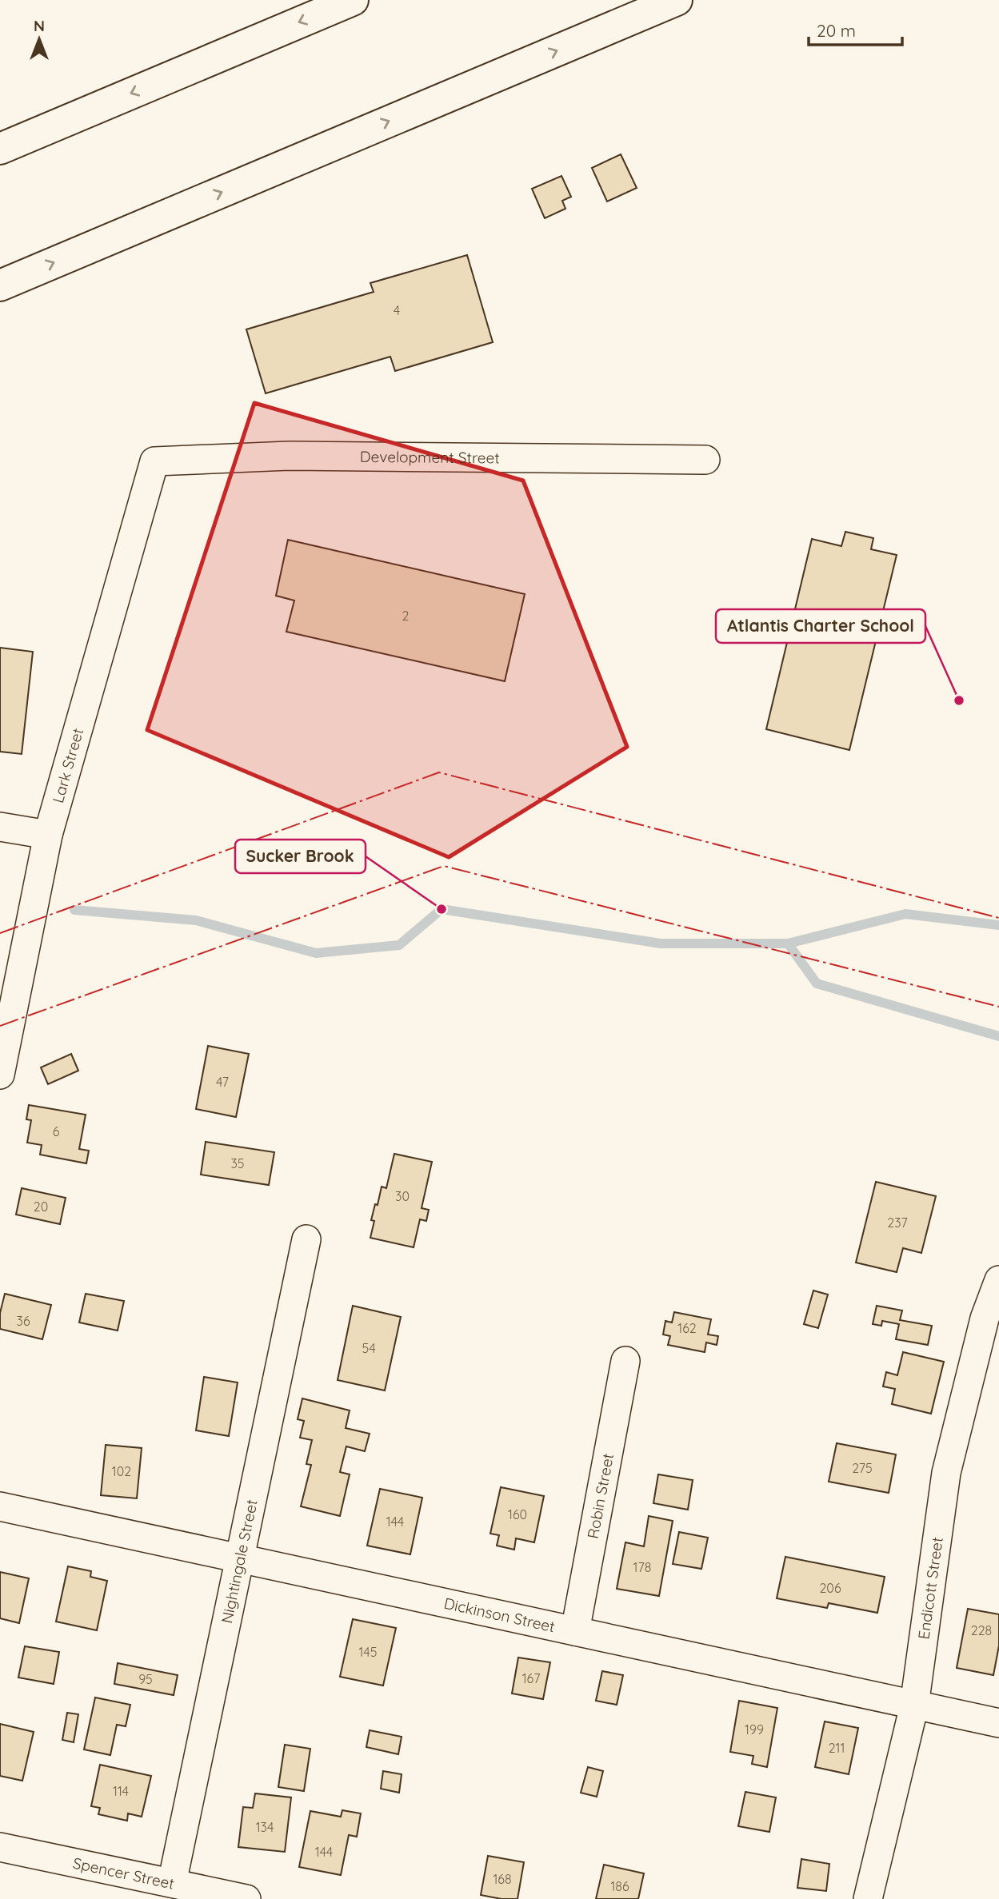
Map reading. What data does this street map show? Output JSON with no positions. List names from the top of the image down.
{
  "streets": {
    "street": [
      "Development Street",
      "Lark Street",
      "Robin Street",
      "Nightingale Street",
      "Endicott Street",
      "Dickinson Street",
      "Spencer Street"
    ]
  },
  "crossings": [
    ["Development Street", "Lark Street"],
    ["Robin Street", "Dickinson Street"],
    ["Nightingale Street", "Dickinson Street"],
    ["Nightingale Street", "Spencer Street"],
    ["Endicott Street", "Dickinson Street"]
  ],
  "places": ["Atlantis Charter School", "Sucker Brook"],
  "house_numbers": [
    "4",
    "2",
    "47",
    "6",
    "35",
    "30",
    "20",
    "237",
    "36",
    "162",
    "54",
    "275",
    "102",
    "160",
    "144",
    "178",
    "206",
    "228",
    "145",
    "167",
    "95",
    "199",
    "211",
    "114",
    "134",
    "144",
    "168",
    "186"
  ],
  "scale_bar": "20 m",
  "north": "top"
}
